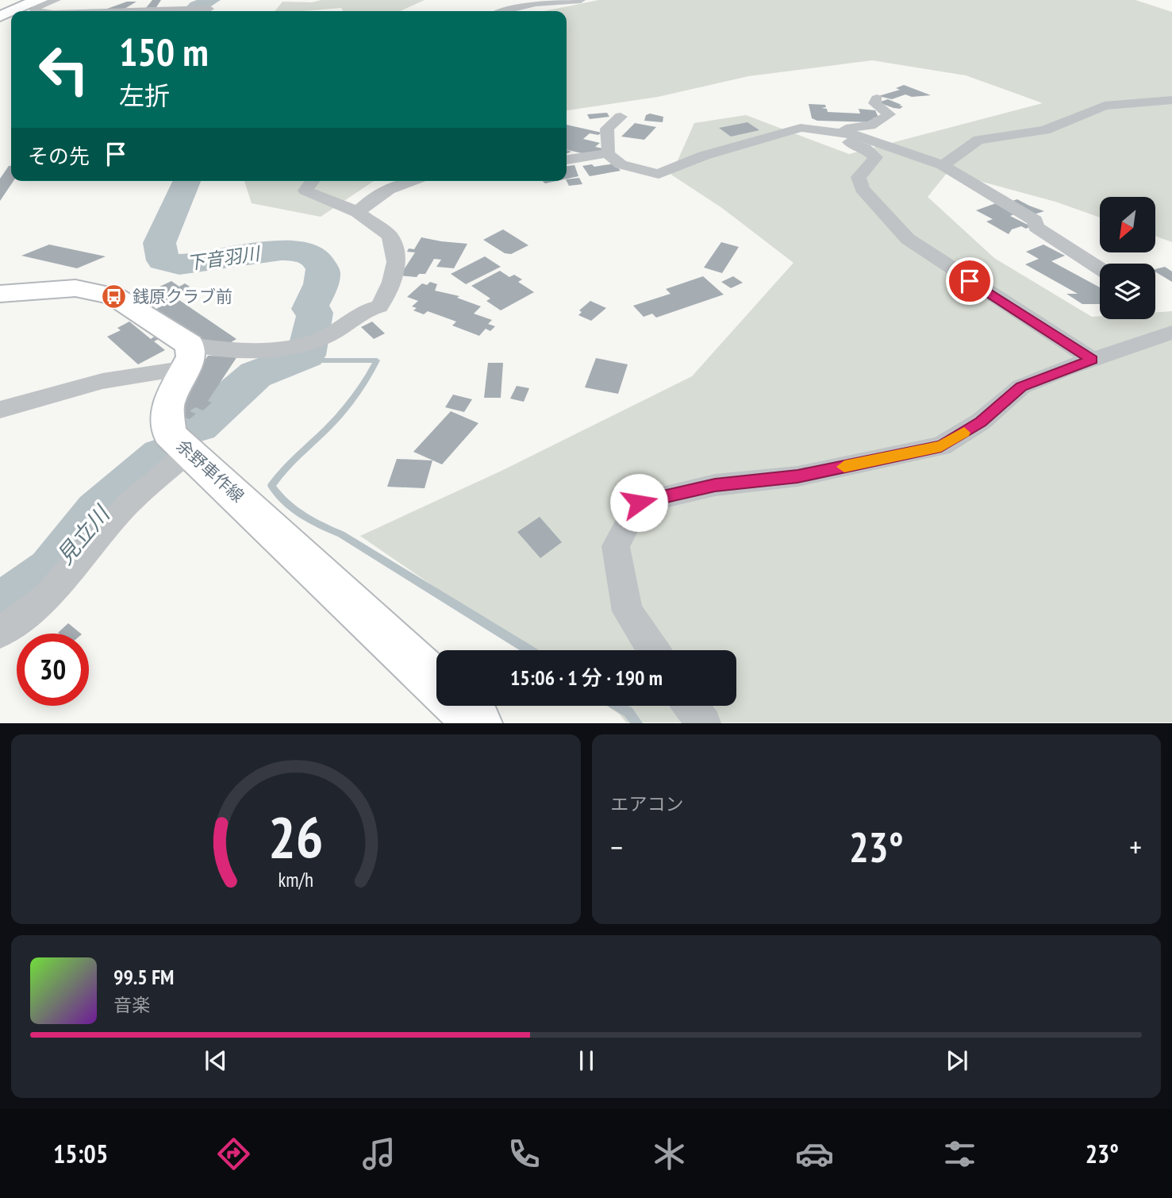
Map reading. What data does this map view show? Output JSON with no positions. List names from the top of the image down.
{
  "streets": {
    "main road": ["余野車作線"]
  },
  "water": ["下音羽川", "見立川"],
  "places": {
    "bus stop": ["銭原クラブ前"]
  },
  "north": "bottom left",
  "page": {
    "turn": ["150 m", "左折"],
    "then": "その先",
    "limit": "30",
    "trip": "15:06 · 1 分 · 190 m",
    "tile": "エアコン",
    "heat": ["−", "23°", "+"],
    "song": ["99.5 FM", "音楽"],
    "tabs": ["15:05", "23°"],
    "gauge": ["26", "km/h"]
  }
}
